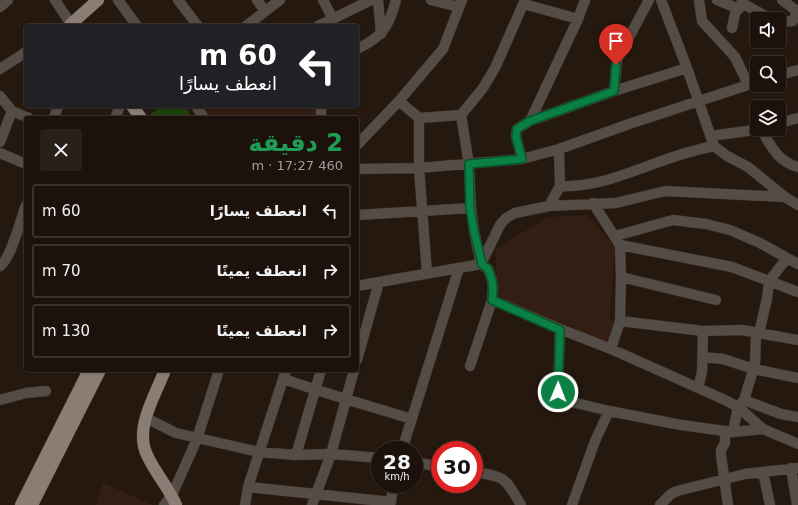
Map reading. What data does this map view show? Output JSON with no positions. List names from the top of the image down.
{
  "page": {
    "turn": ["60 m", "انعطف يسارًا"],
    "heading": ["2 دقيقة", "460 m · 17:27"],
    "list": [
      {
        "name": "انعطف يسارًا",
        "value": "60 m"
      },
      {
        "name": "انعطف يمينًا",
        "value": "70 m"
      },
      {
        "name": "انعطف يمينًا",
        "value": "130 m"
      }
    ],
    "speed": "28 km/h",
    "limit": "30"
  }
}
